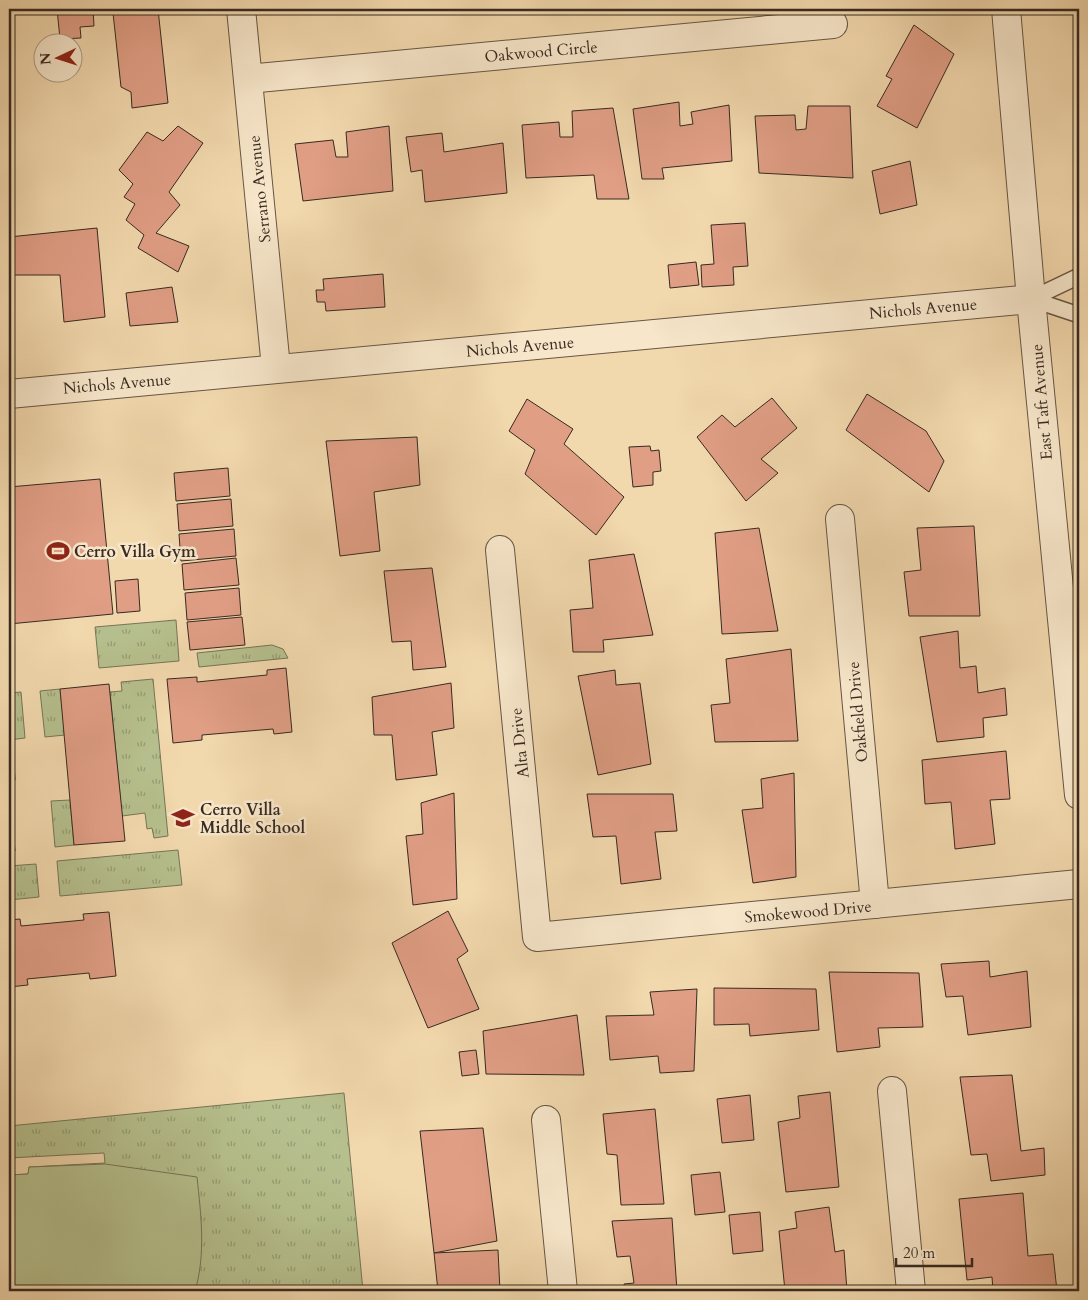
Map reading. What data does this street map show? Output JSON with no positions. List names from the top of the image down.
{
  "streets": {
    "street": [
      "Oakwood Circle",
      "Serrano Avenue",
      "Nichols Avenue",
      "East Taft Avenue",
      "Oakfield Drive",
      "Alta Drive",
      "Smokewood Drive"
    ]
  },
  "crossings": [
    ["Oakwood Circle", "Serrano Avenue"],
    ["Serrano Avenue", "Nichols Avenue"],
    ["Nichols Avenue", "East Taft Avenue"],
    ["Oakfield Drive", "Smokewood Drive"],
    ["Alta Drive", "Smokewood Drive"]
  ],
  "places": {
    "sports": ["Cerro Villa Gym"],
    "school or university": ["Cerro Villa Middle School"]
  },
  "scale_bar": "20 m",
  "north": "left"
}
